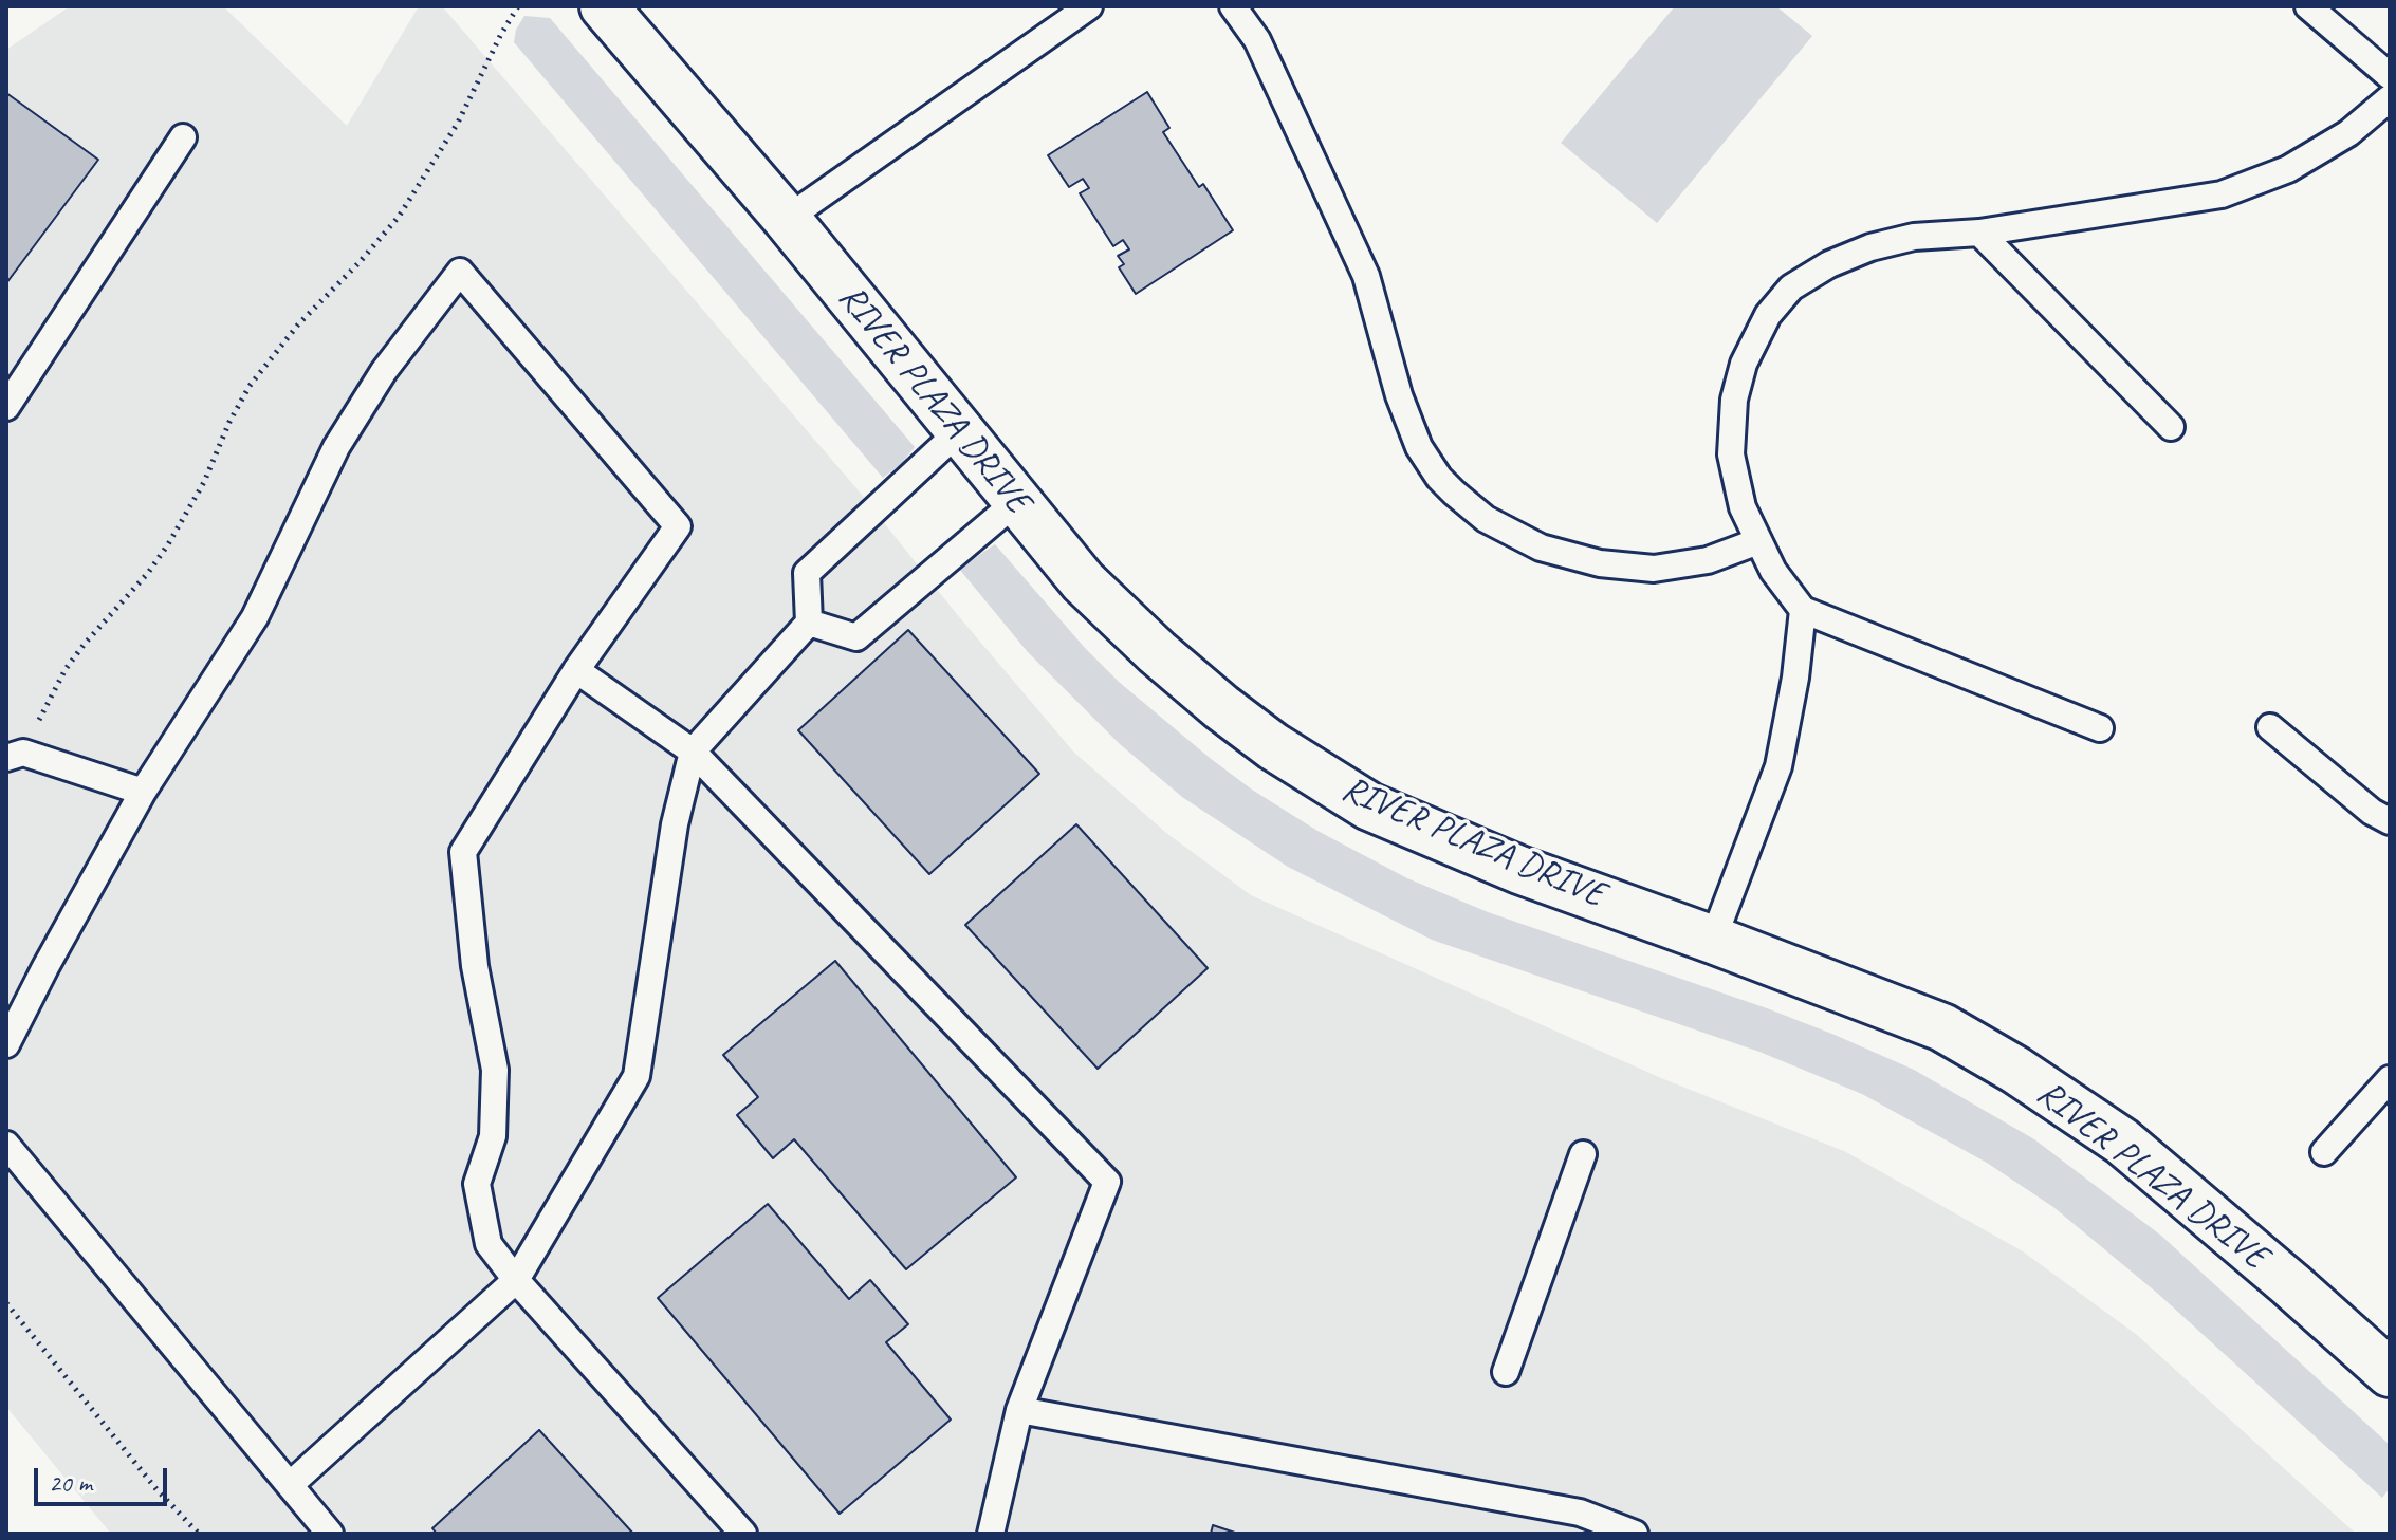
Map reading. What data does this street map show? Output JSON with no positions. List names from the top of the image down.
{
  "streets": {
    "street": ["RIVER PLAZA DRIVE"]
  },
  "scale_bar": "20 m"
}
